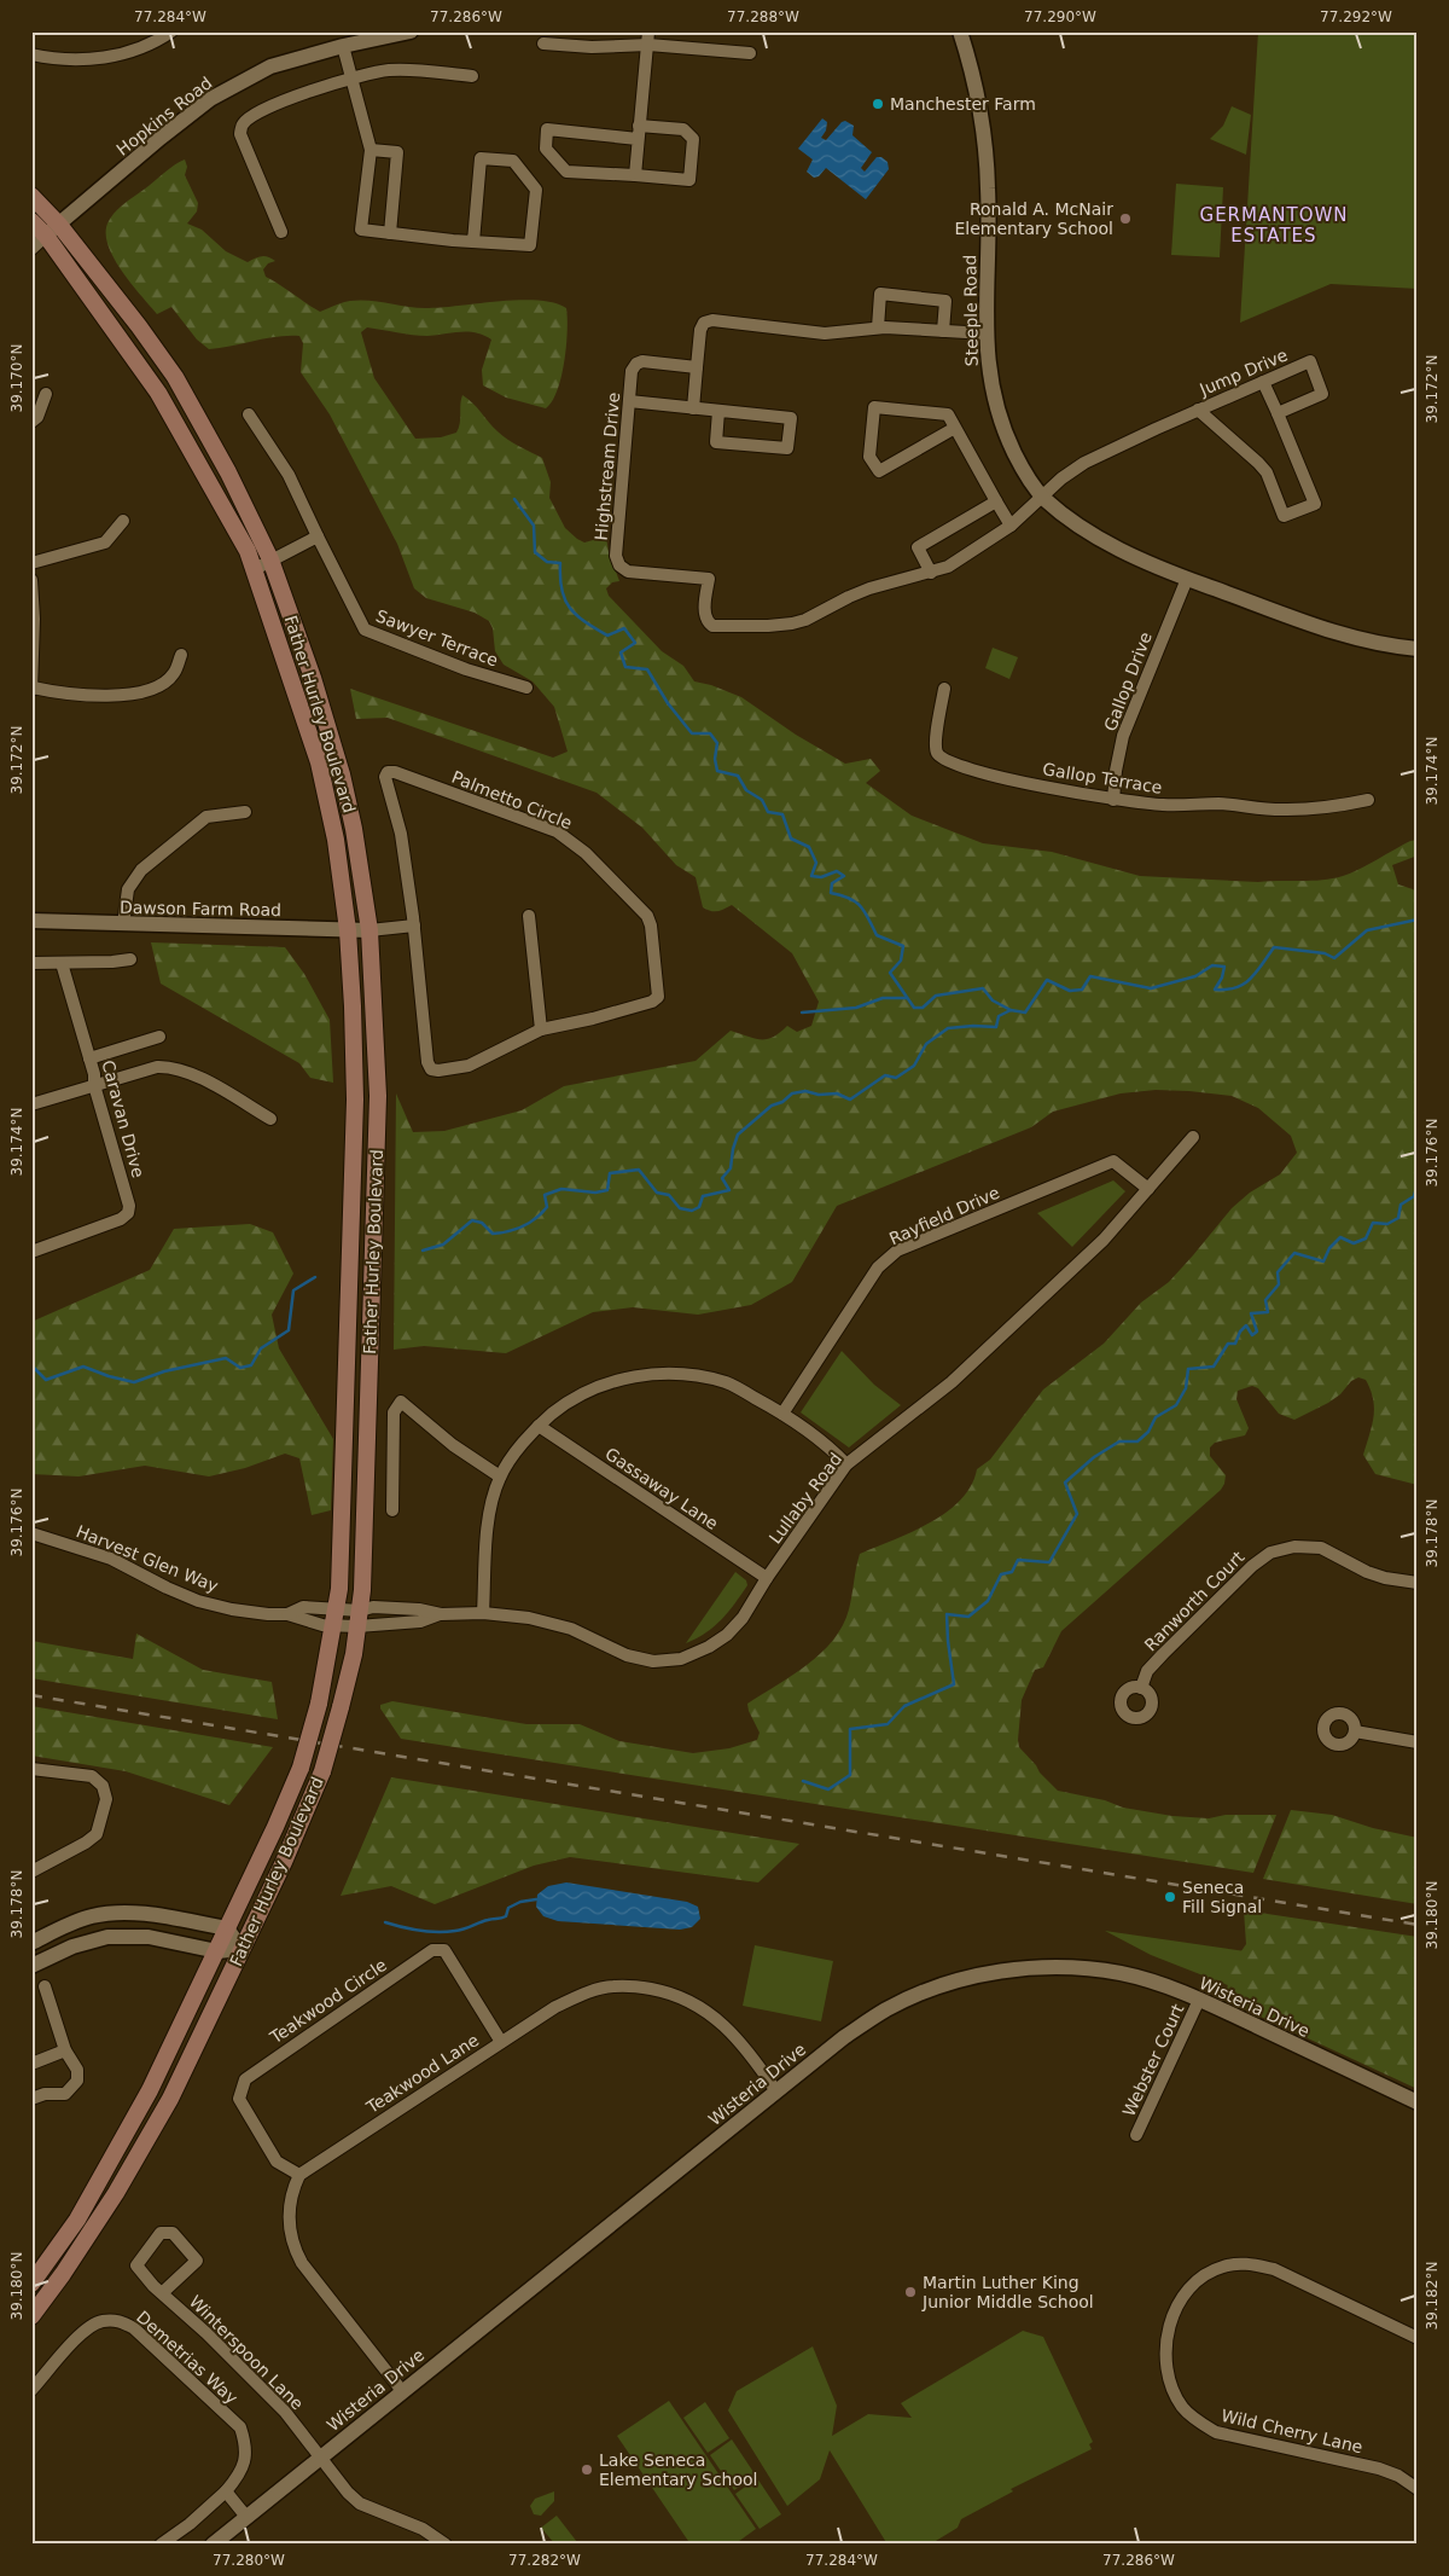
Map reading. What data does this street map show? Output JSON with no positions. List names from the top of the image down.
{
  "streets": {
    "main road": ["Father Hurley Boulevard"],
    "street": [
      "Hopkins Road",
      "Steeple Road",
      "Jump Drive",
      "Highstream Drive",
      "Sawyer Terrace",
      "Gallop Drive",
      "Gallop Terrace",
      "Palmetto Circle",
      "Dawson Farm Road",
      "Caravan Drive",
      "Rayfield Drive",
      "Gassaway Lane",
      "Lullaby Road",
      "Harvest Glen Way",
      "Ranworth Court",
      "Teakwood Circle",
      "Wisteria Drive",
      "Webster Court",
      "Teakwood Lane",
      "Winterspoon Lane",
      "Demetrias Way",
      "Wild Cherry Lane"
    ]
  },
  "crossings": [
    ["Hopkins Road", "Father Hurley Boulevard"],
    ["Steeple Road", "Jump Drive"],
    ["Steeple Road", "Highstream Drive"],
    ["Steeple Road", "Gallop Drive"],
    ["Jump Drive", "Highstream Drive"],
    ["Gallop Drive", "Gallop Terrace"],
    ["Father Hurley Boulevard", "Dawson Farm Road"],
    ["Father Hurley Boulevard", "Lullaby Road"],
    ["Father Hurley Boulevard", "Harvest Glen Way"],
    ["Rayfield Drive", "Lullaby Road"],
    ["Gassaway Lane", "Lullaby Road"],
    ["Lullaby Road", "Harvest Glen Way"],
    ["Teakwood Circle", "Teakwood Lane"],
    ["Wisteria Drive", "Webster Court"],
    ["Wisteria Drive", "Teakwood Lane"],
    ["Wisteria Drive", "Winterspoon Lane"]
  ],
  "districts": ["GERMANTOWN ESTATES"],
  "places": [
    "Manchester Farm",
    "Ronald A. McNair Elementary School",
    "Seneca Fill Signal",
    "Martin Luther King Junior Middle School",
    "Lake Seneca Elementary School"
  ],
  "coordinates": [
    "77.284°W",
    "77.286°W",
    "77.288°W",
    "77.290°W",
    "77.292°W",
    "39.170°N",
    "39.172°N",
    "39.174°N",
    "39.176°N",
    "39.178°N",
    "39.180°N",
    "39.182°N",
    "77.280°W",
    "77.282°W"
  ]
}
